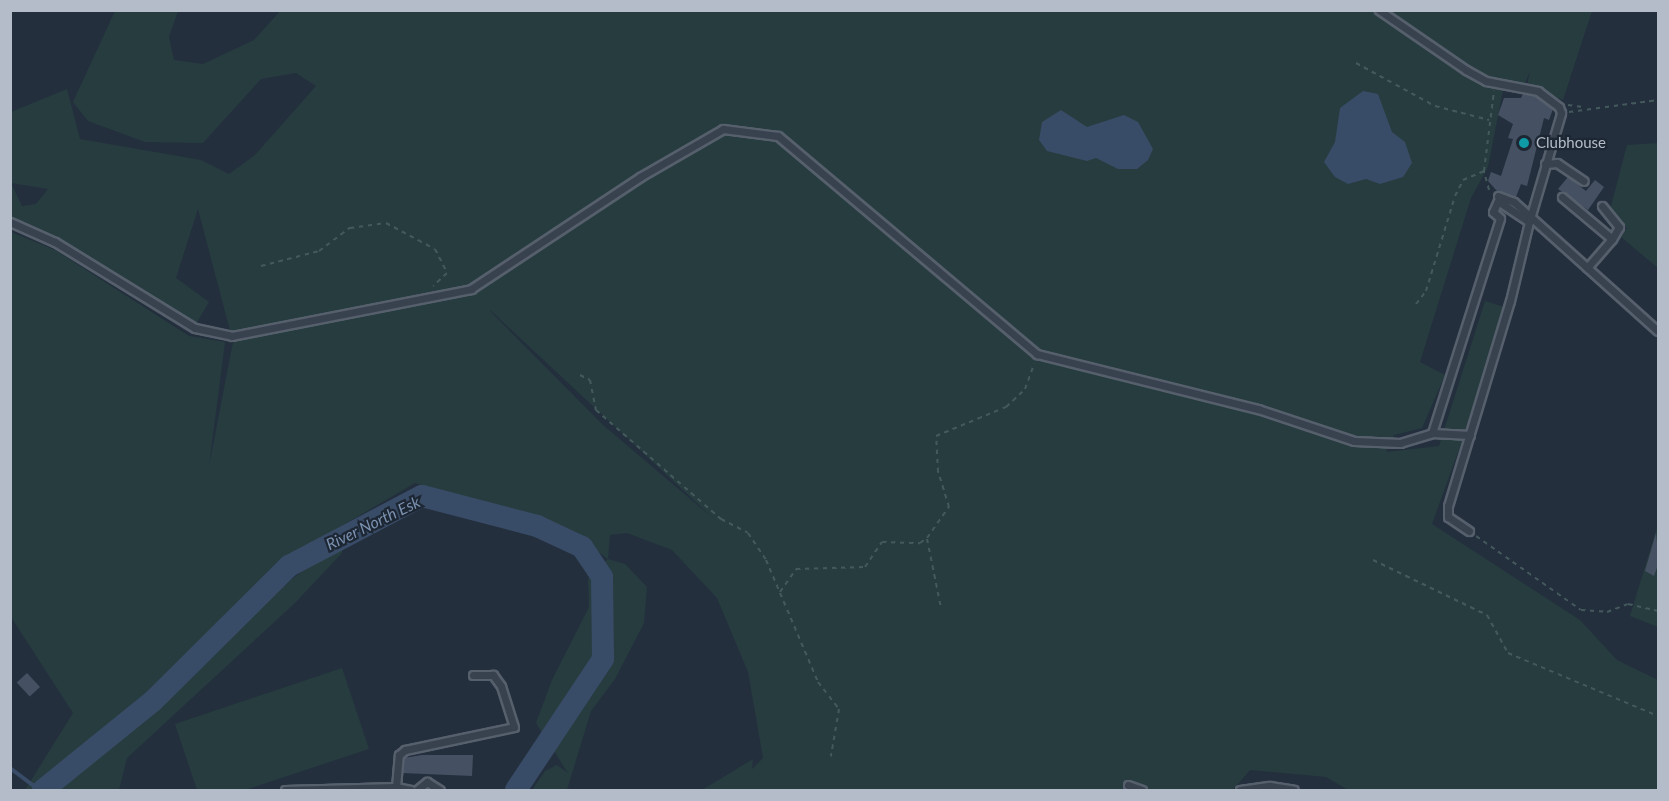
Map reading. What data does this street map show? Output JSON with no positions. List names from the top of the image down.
{
  "water": ["River North Esk"],
  "places": ["Clubhouse"]
}
